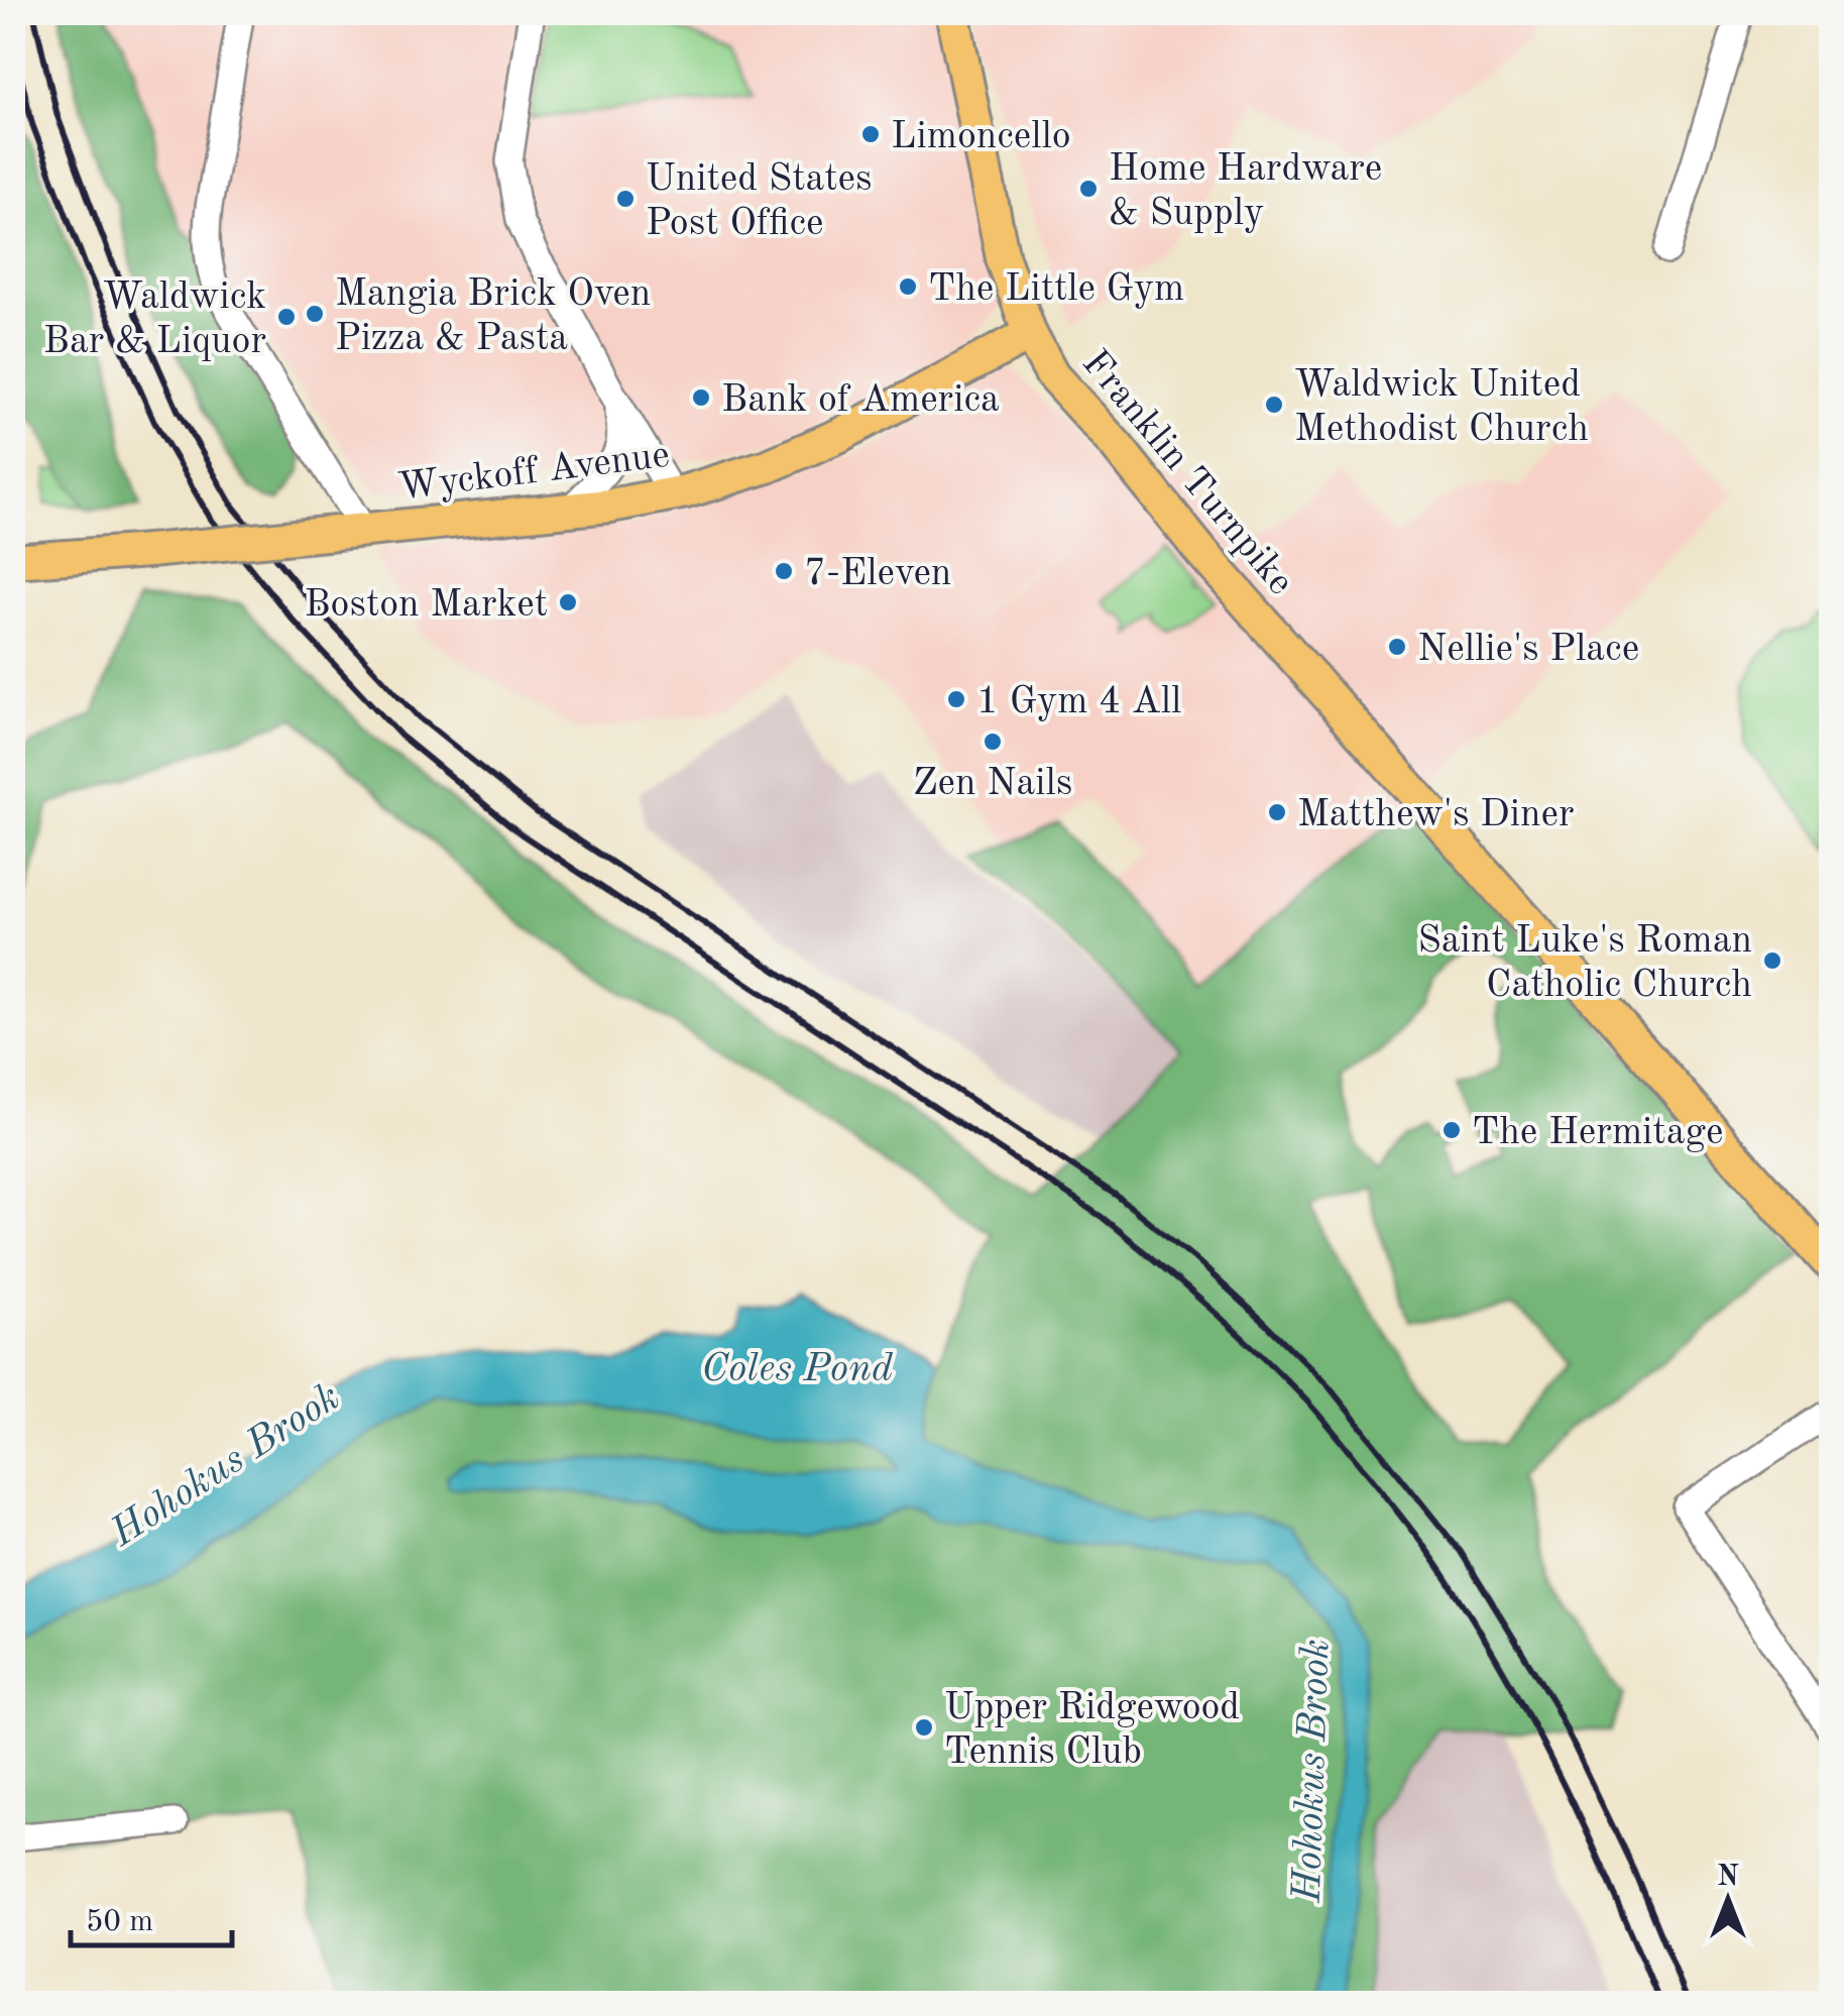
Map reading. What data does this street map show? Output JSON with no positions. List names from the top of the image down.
{
  "streets": {
    "main road": ["Wyckoff Avenue", "Franklin Turnpike"]
  },
  "crossings": [
    ["Wyckoff Avenue", "Franklin Turnpike"]
  ],
  "water": ["Coles Pond", "Hohokus Brook"],
  "places": [
    "Limoncello",
    "Home Hardware & Supply",
    "United States Post Office",
    "The Little Gym",
    "Mangia Brick Oven Pizza & Pasta",
    "Waldwick Bar & Liquor",
    "Bank of America",
    "Waldwick United Methodist Church",
    "7-Eleven",
    "Boston Market",
    "Nellie's Place",
    "1 Gym 4 All",
    "Zen Nails",
    "Matthew's Diner",
    "Saint Luke's Roman Catholic Church",
    "The Hermitage",
    "Upper Ridgewood Tennis Club"
  ],
  "scale_bar": "50 m",
  "north": "top"
}
